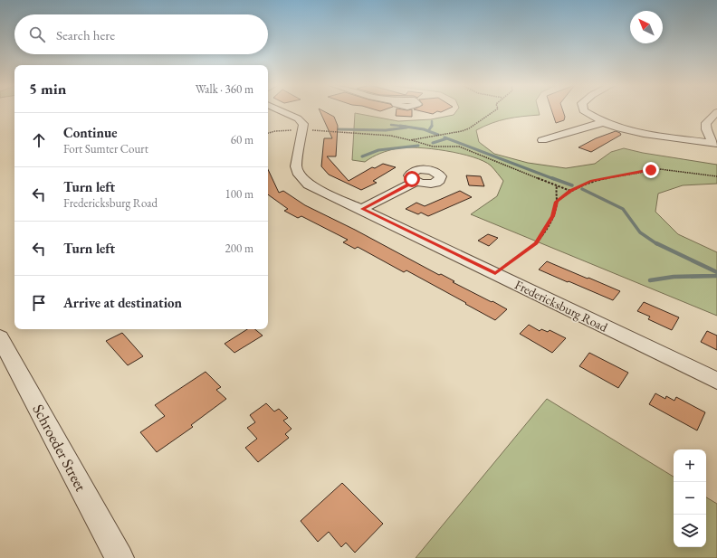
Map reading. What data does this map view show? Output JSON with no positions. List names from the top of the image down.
{
  "streets": {
    "street": ["Fredericksburg Road", "Schroeder Street"]
  },
  "north": "top left",
  "page": {
    "search": "Search here",
    "heading": ["5 min", "Walk · 360 m"],
    "list": [
      ["Continue", "Fort Sumter Court", "60 m"],
      ["Turn left", "Fredericksburg Road", "100 m"],
      ["Turn left", "200 m"],
      "Arrive at destination"
    ],
    "map_buttons": ["+", "−"]
  }
}
